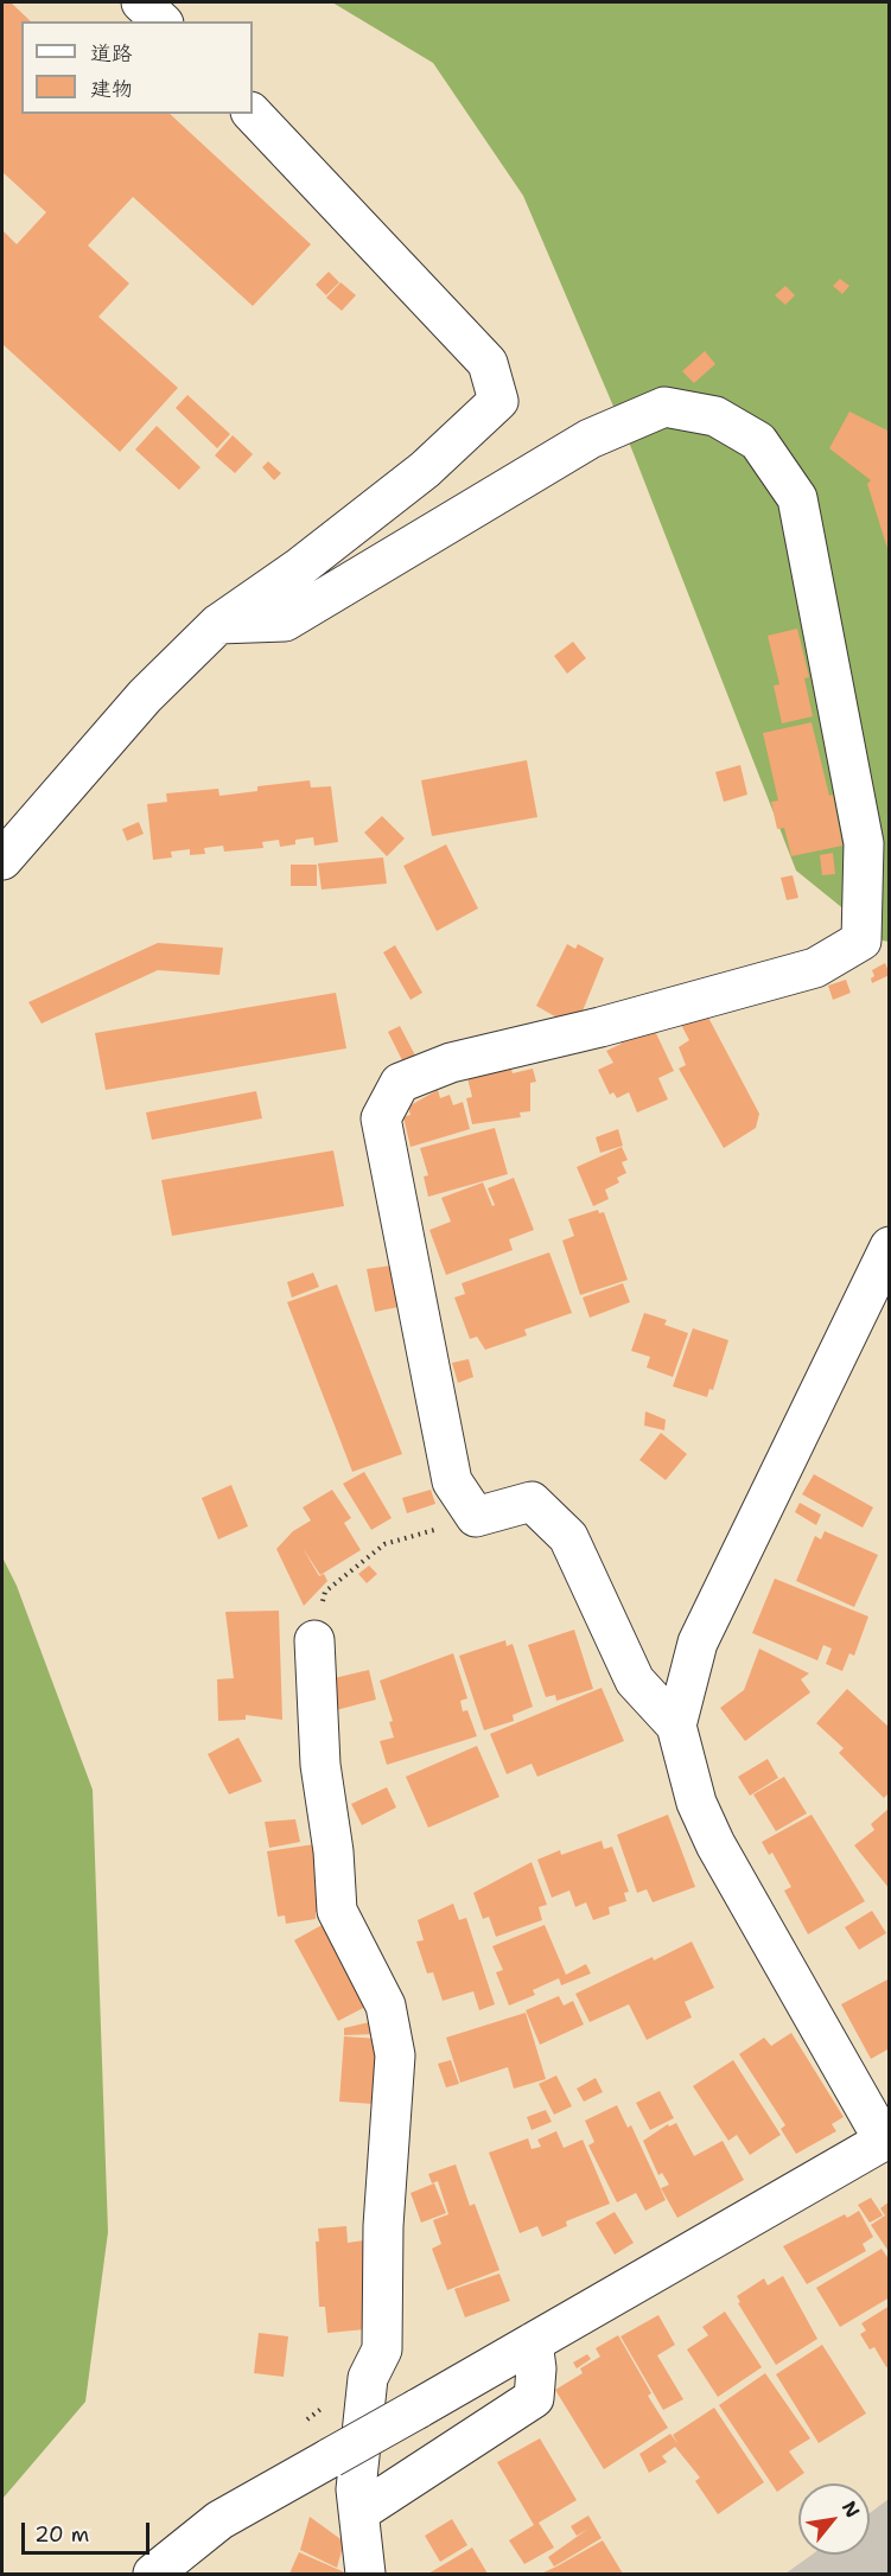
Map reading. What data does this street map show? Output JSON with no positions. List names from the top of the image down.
{
  "legend": ["道路", "建物"],
  "scale_bar": "20 m",
  "north": "top right"
}
